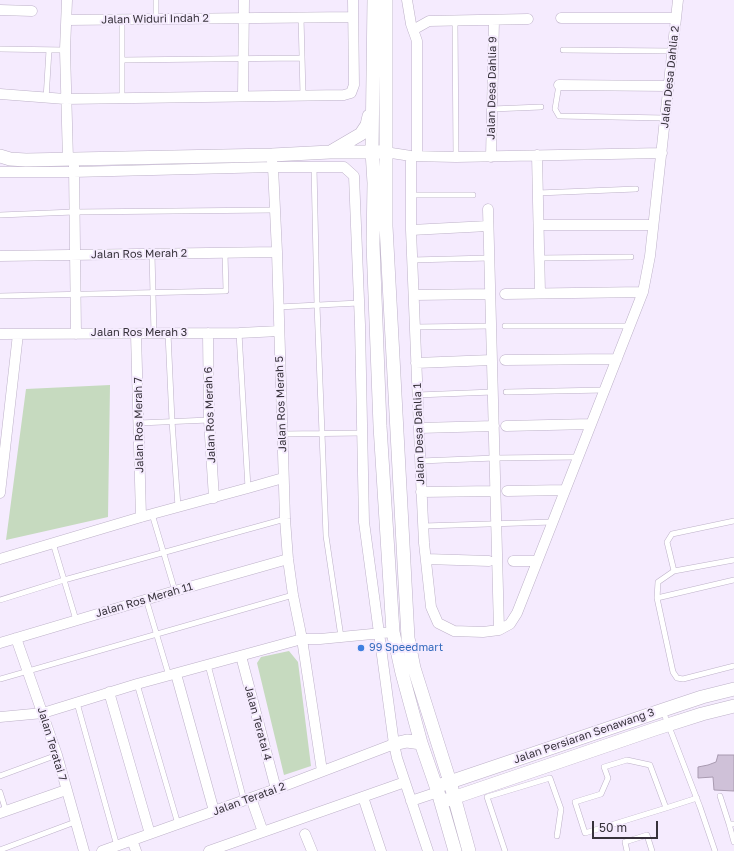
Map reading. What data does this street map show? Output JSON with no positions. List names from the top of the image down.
{
  "streets": {
    "street": [
      "Jalan Widuri Indah 2",
      "Jalan Desa Dahlia 2",
      "Jalan Desa Dahlia 9",
      "Jalan Ros Merah 2",
      "Jalan Ros Merah 3",
      "Jalan Ros Merah 5",
      "Jalan Ros Merah 6",
      "Jalan Ros Merah 7",
      "Jalan Desa Dahlia 1",
      "Jalan Ros Merah 11",
      "Jalan Teratai 4",
      "Jalan Persiaran Senawang 3",
      "Jalan Teratai 7",
      "Jalan Teratai 2"
    ]
  },
  "crossings": [
    ["Jalan Desa Dahlia 2", "Jalan Desa Dahlia 1"],
    ["Jalan Ros Merah 2", "Jalan Ros Merah 5"],
    ["Jalan Ros Merah 3", "Jalan Ros Merah 5"],
    ["Jalan Ros Merah 3", "Jalan Ros Merah 6"],
    ["Jalan Ros Merah 3", "Jalan Ros Merah 7"],
    ["Jalan Ros Merah 5", "Jalan Ros Merah 11"],
    ["Jalan Ros Merah 5", "Jalan Teratai 2"],
    ["Jalan Ros Merah 11", "Jalan Teratai 7"],
    ["Jalan Teratai 4", "Jalan Teratai 2"]
  ],
  "places": ["99 Speedmart"],
  "scale_bar": "50 m"
}
